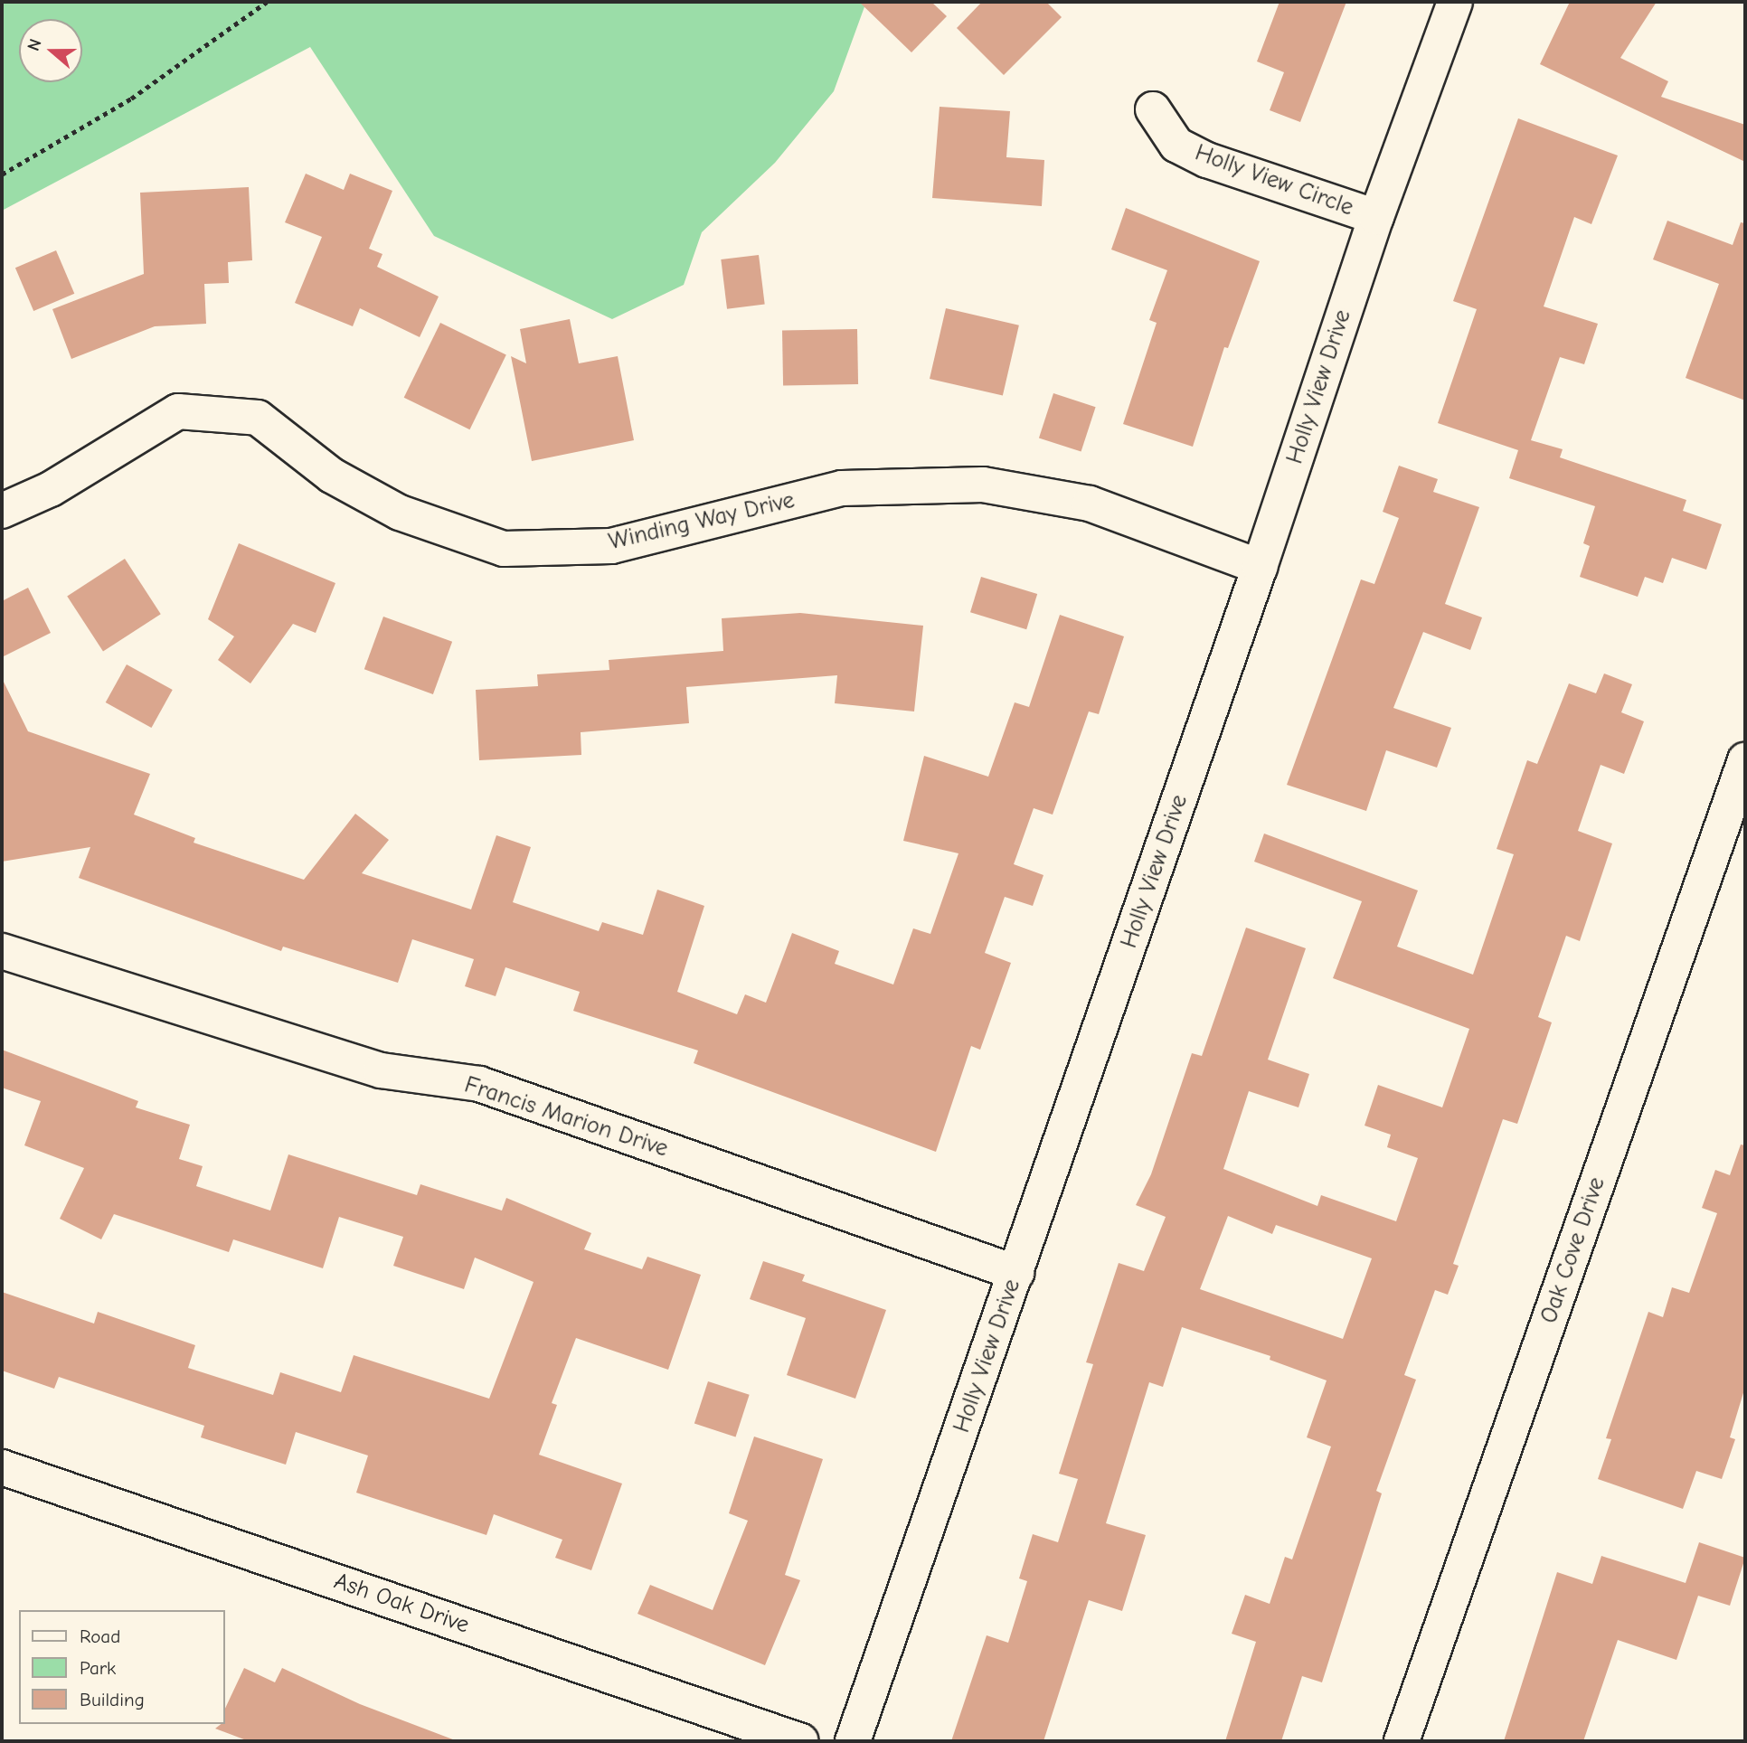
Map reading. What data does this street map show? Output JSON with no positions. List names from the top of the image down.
{
  "streets": {
    "street": [
      "Holly View Circle",
      "Holly View Drive",
      "Winding Way Drive",
      "Francis Marion Drive",
      "Oak Cove Drive",
      "Ash Oak Drive"
    ]
  },
  "crossings": [
    ["Holly View Circle", "Holly View Drive"],
    ["Holly View Drive", "Winding Way Drive"],
    ["Holly View Drive", "Francis Marion Drive"]
  ],
  "legend": ["Road", "Park", "Building"],
  "north": "left"
}
